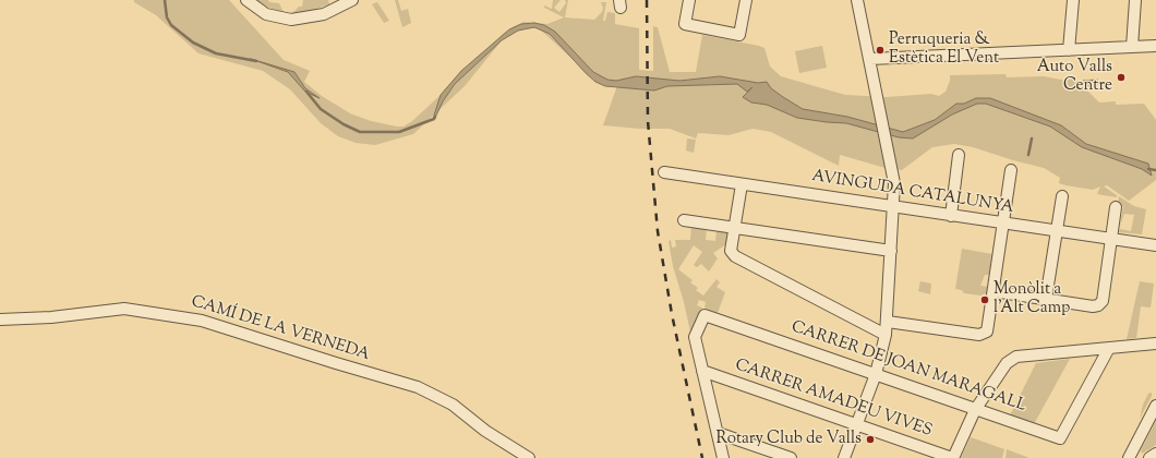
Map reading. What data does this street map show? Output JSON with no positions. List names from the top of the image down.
{
  "streets": {
    "street": [
      "AVINGUDA CATALUNYA",
      "CAMÍ DE LA VERNEDA",
      "CARRER DE JOAN MARAGALL",
      "CARRER AMADEU VIVES"
    ]
  },
  "crossings": [
    ["CARRER DE JOAN MARAGALL", "CARRER AMADEU VIVES"]
  ],
  "places": [
    "Perruqueria & Estètica El Vent",
    "Auto Valls Centre",
    "Monòlit a l'Alt Camp",
    "Rotary Club de Valls"
  ]
}
